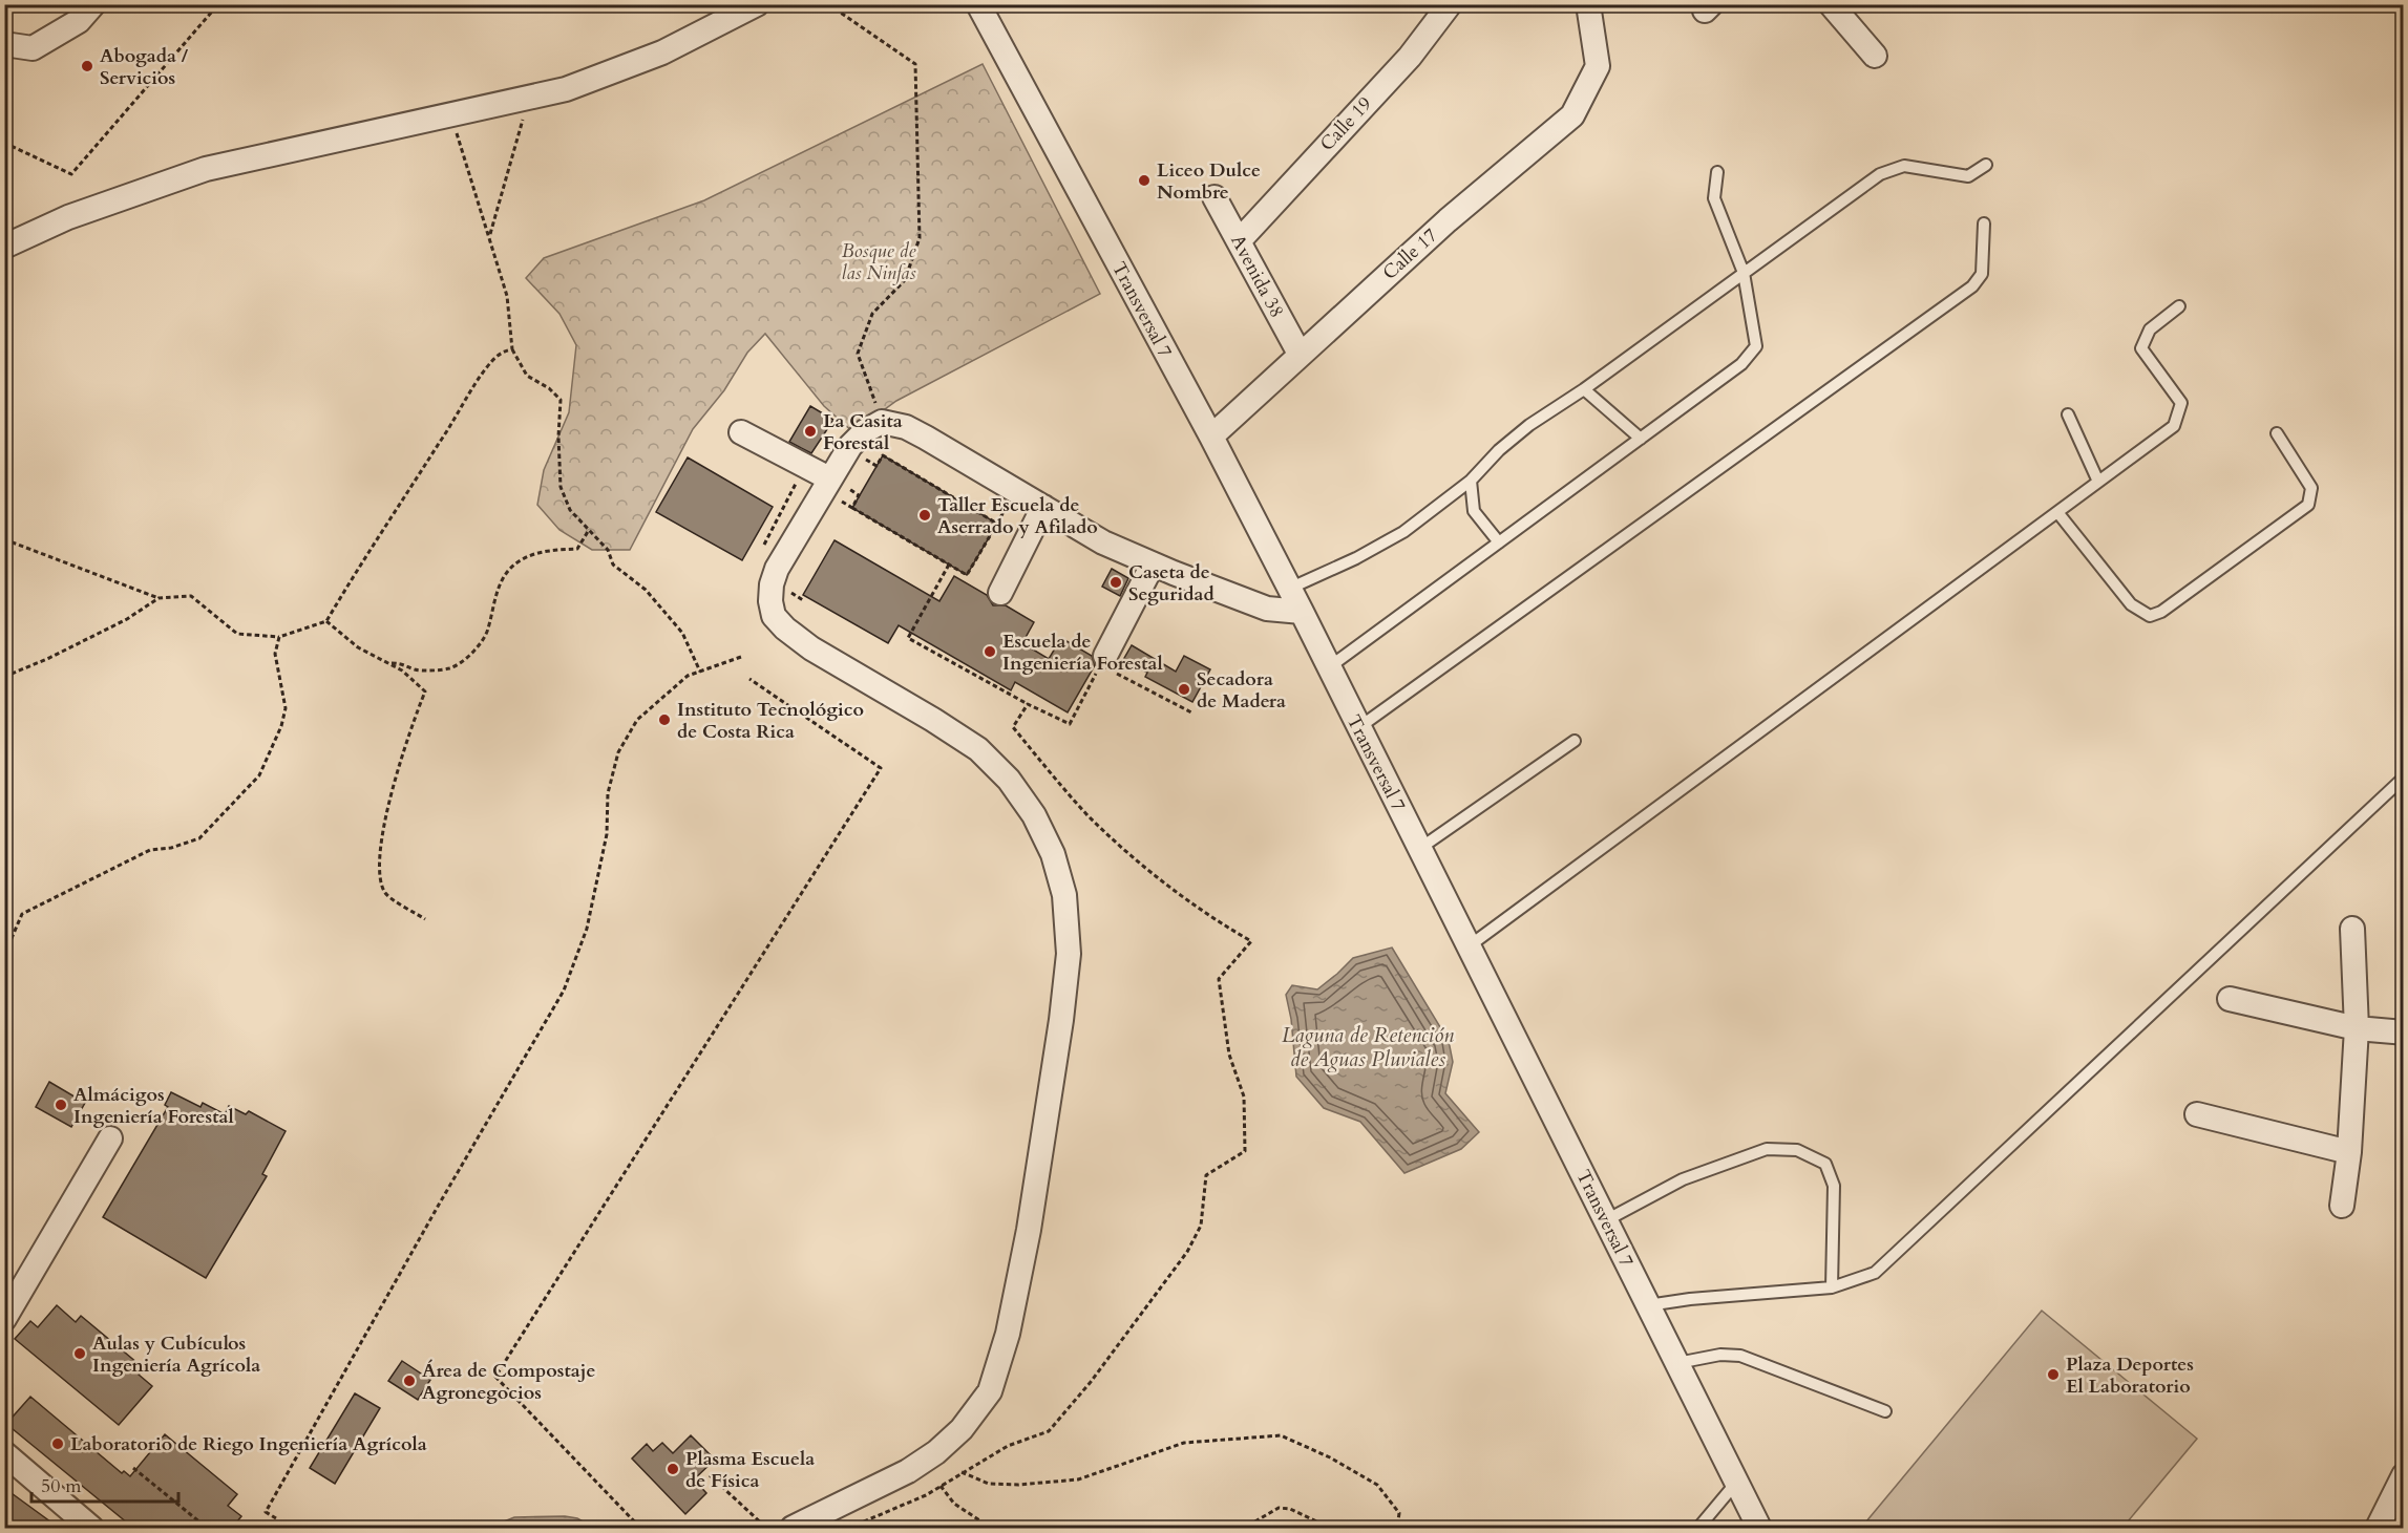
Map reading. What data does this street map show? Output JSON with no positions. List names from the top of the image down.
{
  "streets": {
    "street": [
      "Calle 19",
      "Calle 17",
      "Avenida 38",
      "Transversal 7"
    ]
  },
  "crossings": [
    ["Calle 19", "Avenida 38"],
    ["Calle 17", "Avenida 38"],
    ["Calle 17", "Transversal 7"]
  ],
  "water": ["Laguna de Retención de Aguas Pluviales"],
  "parks": ["Bosque de las Ninfas"],
  "places": [
    "Abogada / Servicios",
    "Liceo Dulce Nombre",
    "La Casita Forestal",
    "Taller Escuela de Aserrado y Afilado",
    "Caseta de Seguridad",
    "Escuela de Ingeniería Forestal",
    "Secadora de Madera",
    "Instituto Tecnológico de Costa Rica",
    "Almácigos Ingeniería Forestal",
    "Aulas y Cubículos Ingeniería Agrícola",
    "Plaza Deportes El Laboratorio",
    "Área de Compostaje Agronegocios",
    "Laboratorio de Riego Ingeniería Agrícola",
    "Plasma Escuela de Física"
  ],
  "scale_bar": "50 m"
}
